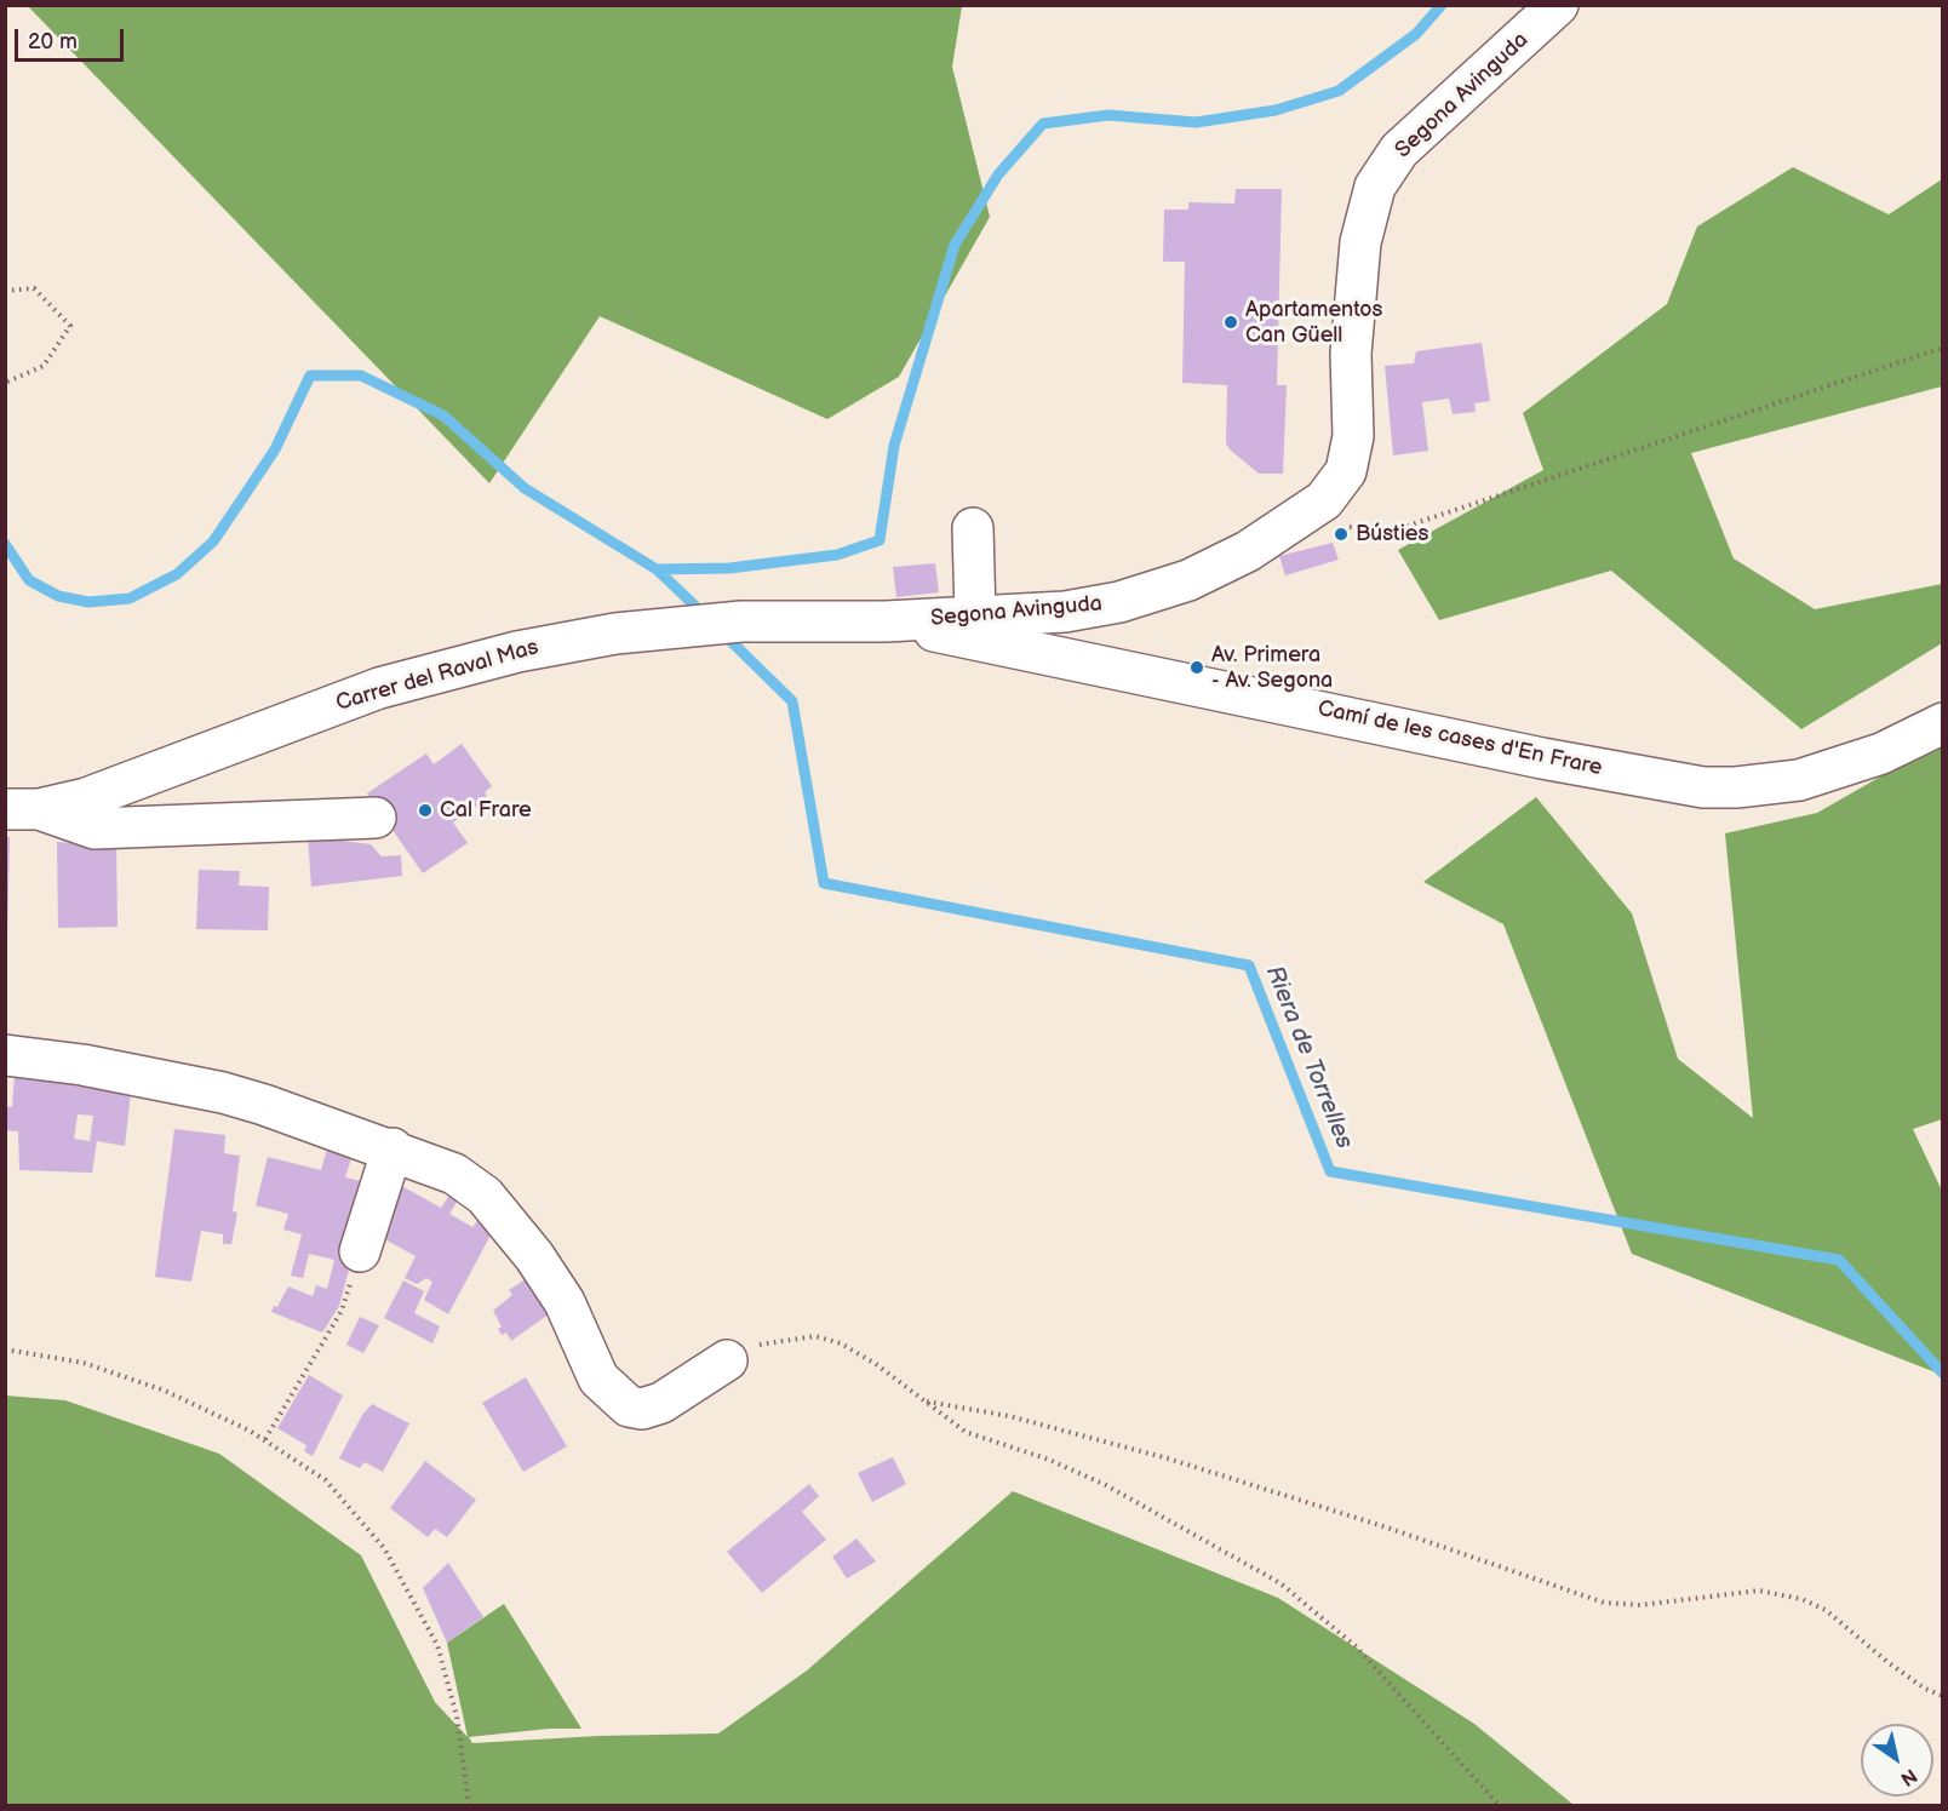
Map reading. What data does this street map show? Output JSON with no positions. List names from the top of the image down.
{
  "streets": {
    "street": ["Segona Avinguda", "Carrer del Raval Mas", "Camí de les cases d'En Frare"]
  },
  "crossings": [
    ["Segona Avinguda", "Carrer del Raval Mas"],
    ["Segona Avinguda", "Camí de les cases d'En Frare"],
    ["Carrer del Raval Mas", "Camí de les cases d'En Frare"]
  ],
  "water": ["Riera de Torrelles"],
  "places": [
    "Apartamentos Can Güell",
    "Bústies",
    "Av. Primera - Av. Segona",
    "Cal Frare"
  ],
  "scale_bar": "20 m",
  "north": "bottom right"
}
